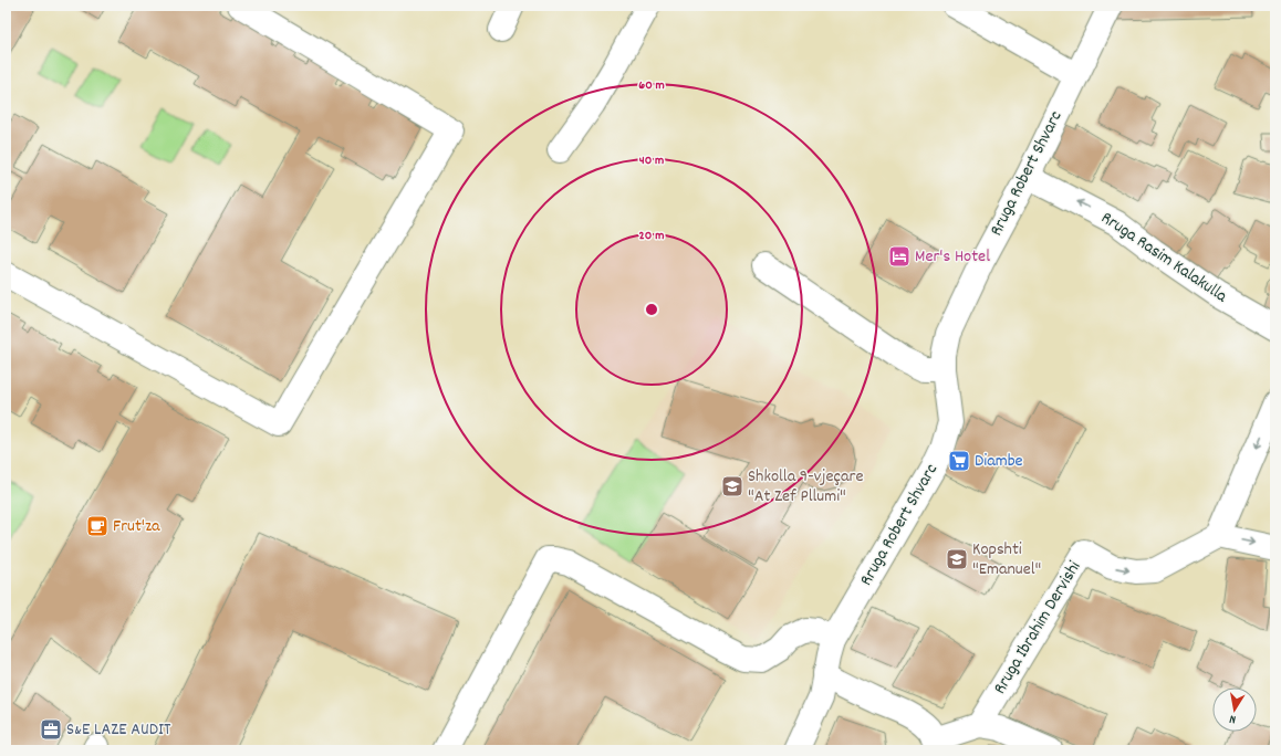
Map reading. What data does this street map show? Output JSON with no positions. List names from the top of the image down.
{
  "streets": {
    "street": ["Rruga Robert Shvarc", "Rruga Rasim Kalakulla", "Rruga Ibrahim Dervishi"]
  },
  "crossings": [
    ["Rruga Robert Shvarc", "Rruga Rasim Kalakulla"]
  ],
  "one_way": ["Rruga Rasim Kalakulla", "Rruga Ibrahim Dervishi"],
  "places": {
    "hotel": ["Mer's Hotel"],
    "supermarket": ["Diambe"],
    "school or university": ["Shkolla 9-vjeçare \"At Zef Pllumi\"", "Kopshti \"Emanuel\""],
    "cafe": ["Frut'za"],
    "office": ["S&E LAZE AUDIT"]
  },
  "north": "bottom",
  "rings": ["60 m", "40 m", "20 m"]
}
